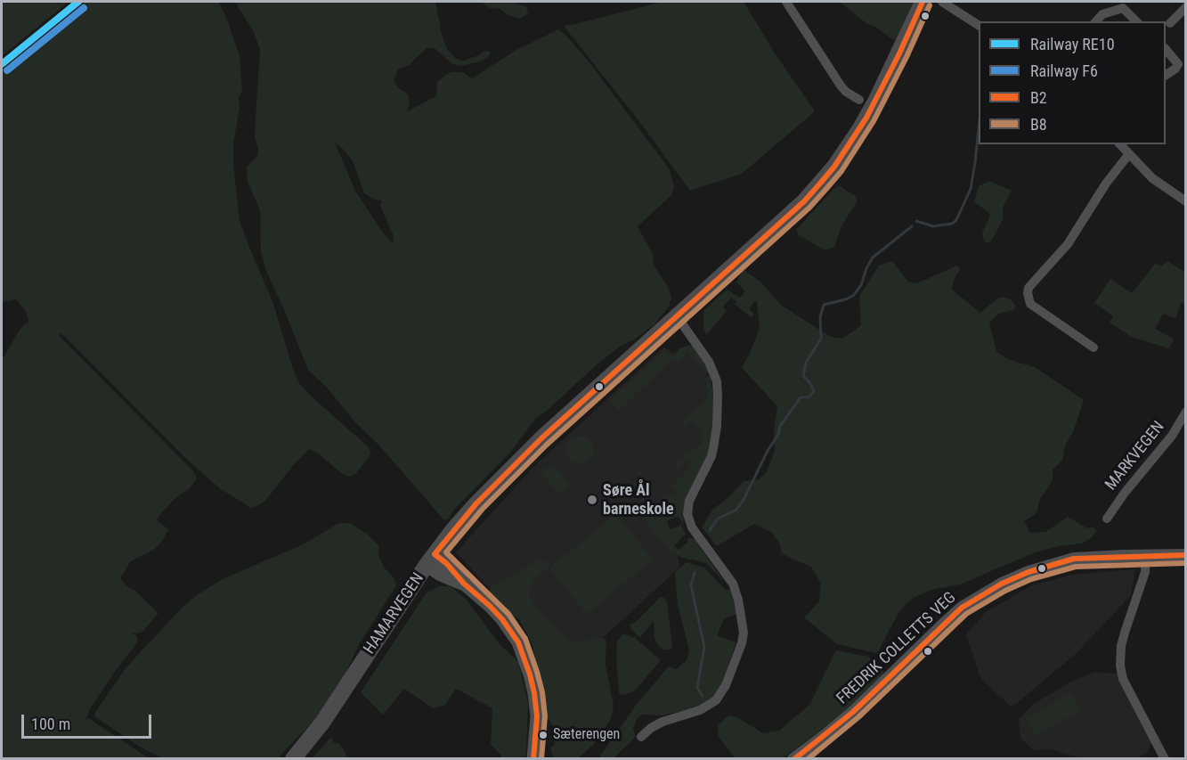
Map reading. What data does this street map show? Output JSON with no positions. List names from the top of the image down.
{
  "streets": {
    "main road": ["HAMARVEGEN"],
    "street": ["MARKVEGEN", "FREDRIK COLLETTS VEG"]
  },
  "places": ["Søre Ål barneskole", "Sæterengen"],
  "lines": [
    "rail line RE10",
    "transit line B2",
    "transit line B8",
    "rail line F6"
  ],
  "legend": [
    "Railway RE10",
    "Railway F6",
    "B2",
    "B8"
  ],
  "scale_bar": "100 m"
}
